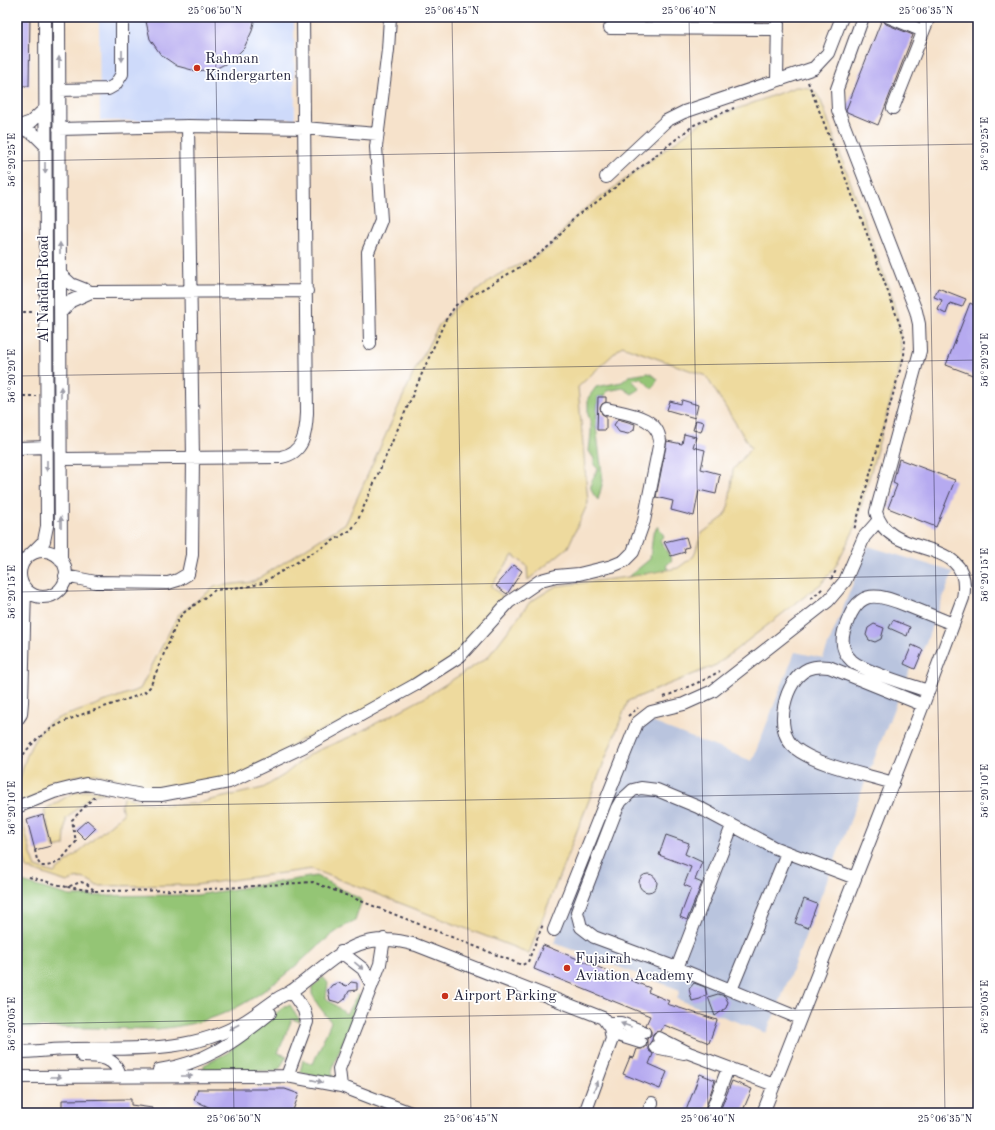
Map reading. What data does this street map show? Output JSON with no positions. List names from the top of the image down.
{
  "streets": {
    "street": ["Al Nahdah Road"]
  },
  "places": ["Rahman Kindergarten", "Fujairah Aviation Academy", "Airport Parking"],
  "coordinates": [
    "25°06'50\"N",
    "25°06'45\"N",
    "25°06'40\"N",
    "25°06'35\"N",
    "56°20'25\"E",
    "56°20'20\"E",
    "56°20'15\"E",
    "56°20'10\"E",
    "56°20'05\"E"
  ]
}
